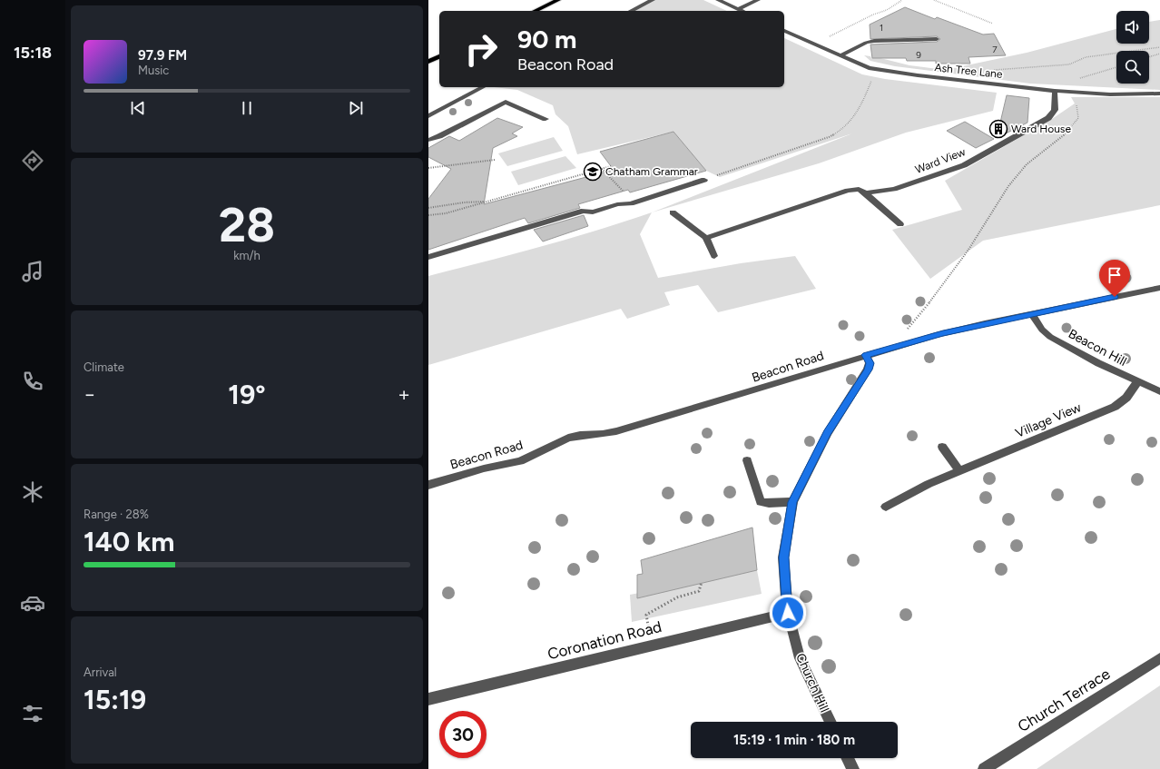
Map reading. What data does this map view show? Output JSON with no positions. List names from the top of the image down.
{
  "streets": {
    "street": [
      "Ash Tree Lane",
      "Ward View",
      "Beacon Hill",
      "Beacon Road",
      "Village View",
      "Coronation Road",
      "Church Hill",
      "Church Terrace"
    ]
  },
  "crossings": [
    ["Ash Tree Lane", "Ward View"],
    ["Beacon Hill", "Beacon Road"],
    ["Beacon Hill", "Village View"],
    ["Beacon Road", "Church Hill"],
    ["Coronation Road", "Church Hill"]
  ],
  "places": {
    "building": ["Ward House"],
    "school or university": ["Chatham Grammar"]
  },
  "house_numbers": ["1", "7", "9"],
  "page": {
    "tabs": "15:18",
    "turn": ["90 m", "Beacon Road"],
    "song": ["97.9 FM", "Music"],
    "tile": [
      ["28", "km/h"],
      "Climate",
      ["Range · 28%", "140 km"],
      ["Arrival", "15:19"]
    ],
    "heat": ["−", "19°", "+"],
    "limit": "30",
    "trip": "15:19 · 1 min · 180 m"
  }
}
